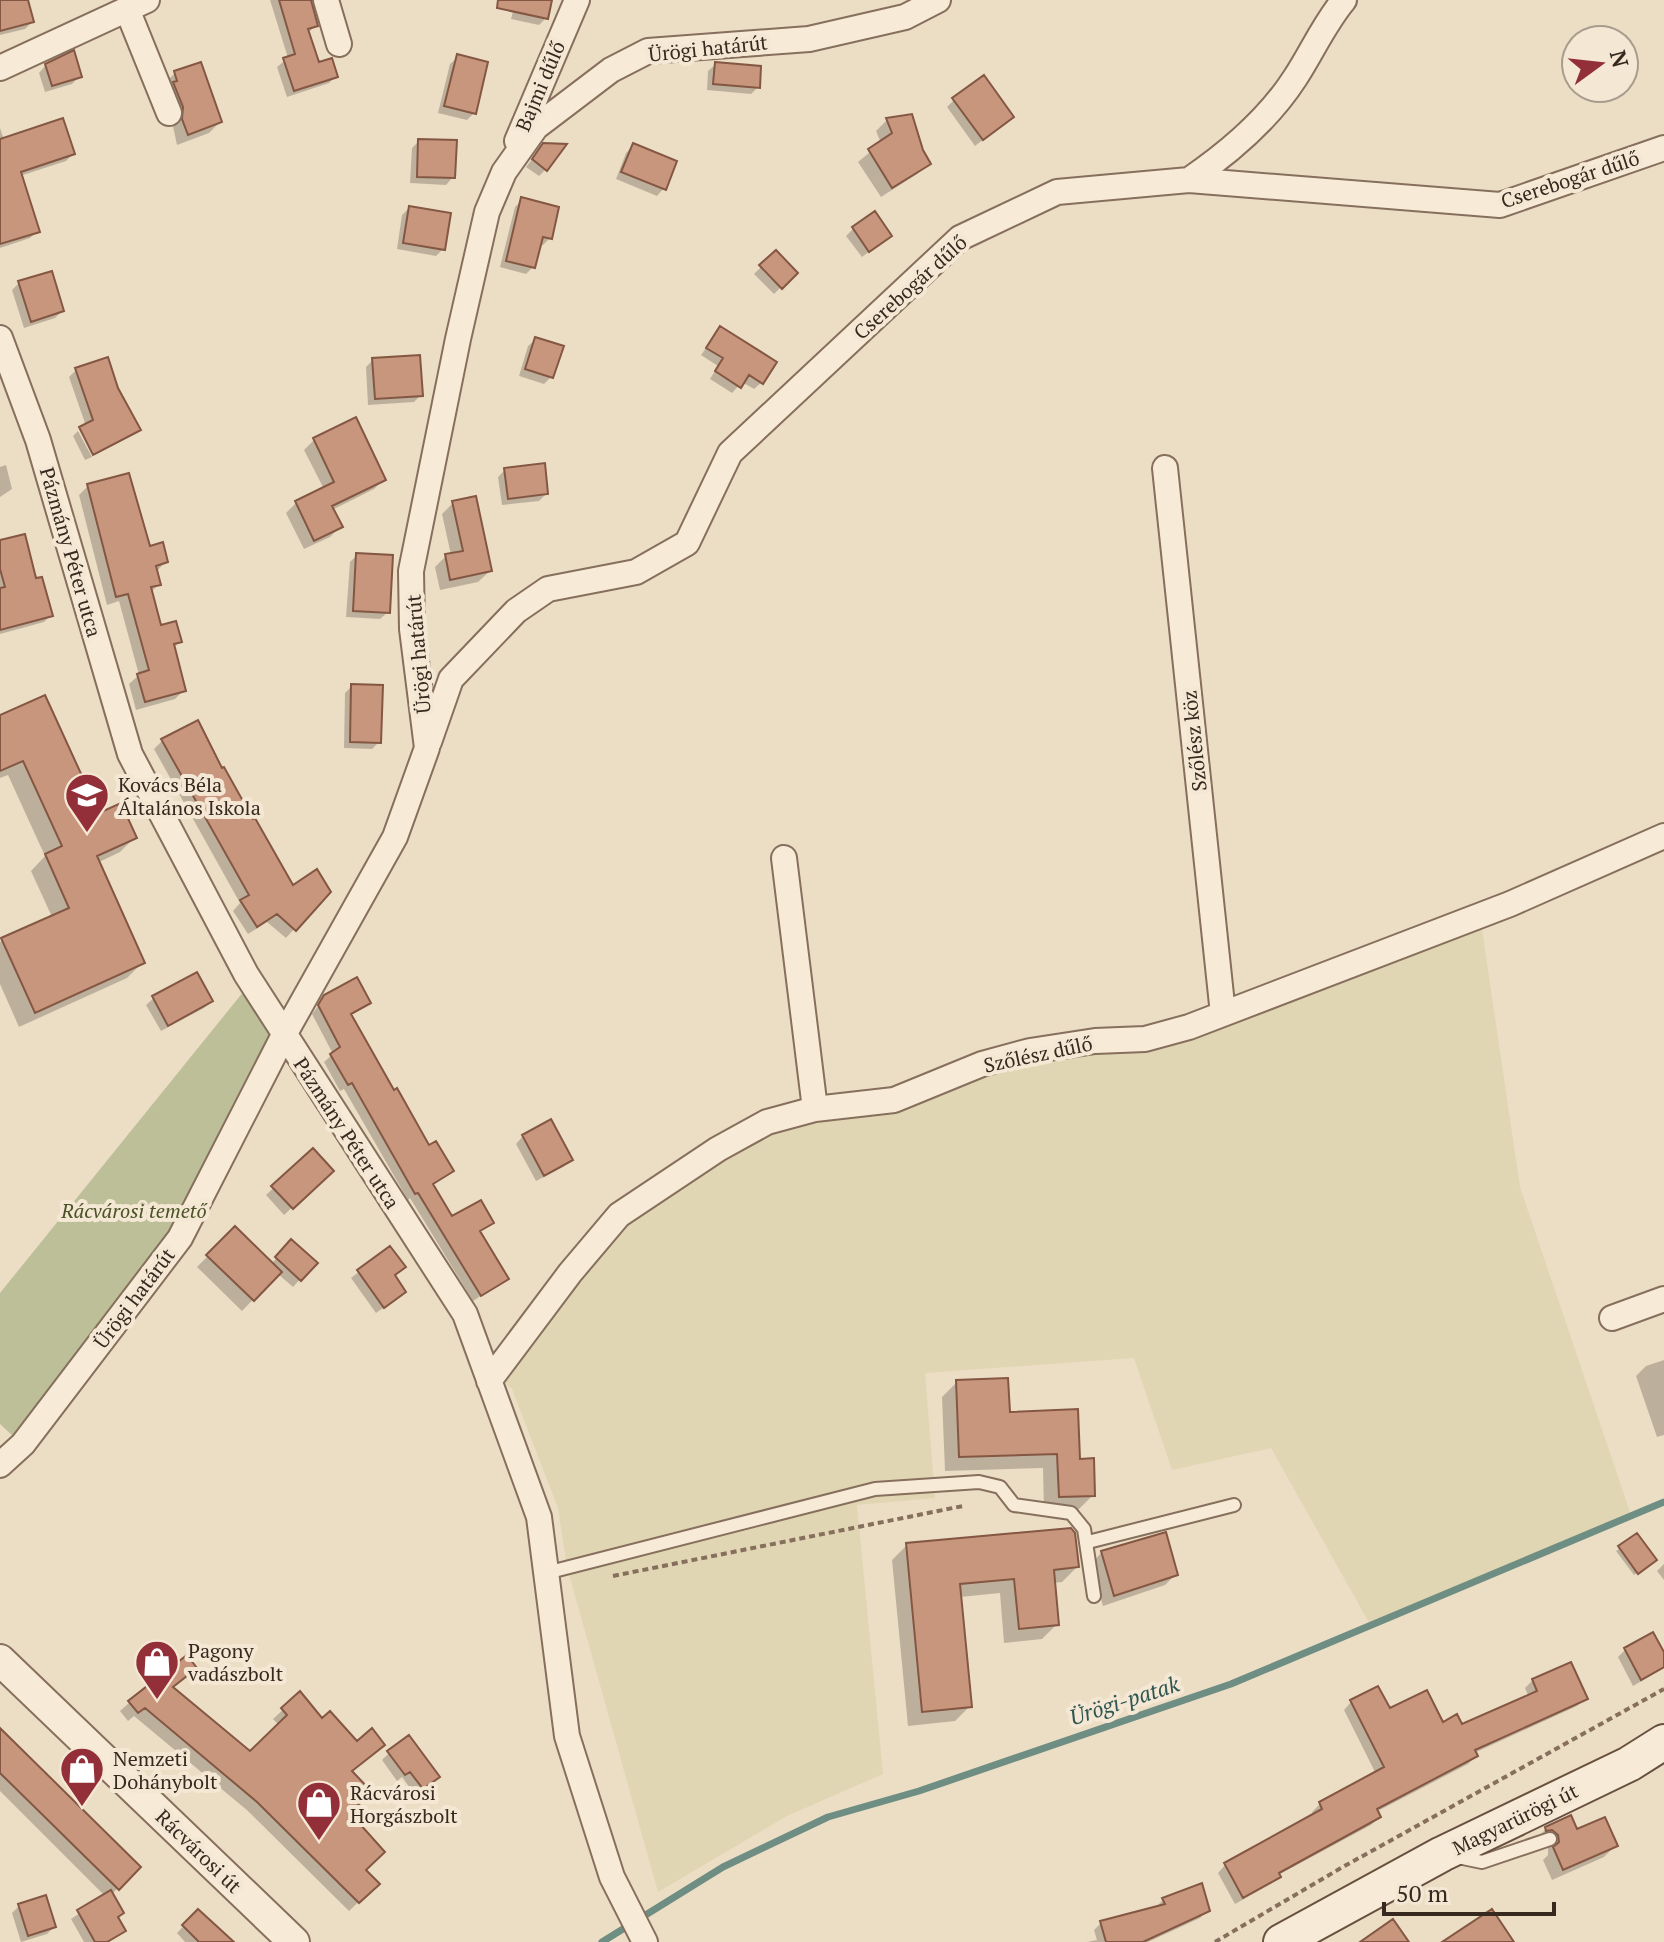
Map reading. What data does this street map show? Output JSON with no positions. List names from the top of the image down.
{
  "streets": {
    "main road": ["Magyarürögi út"],
    "street": [
      "Ürögi határút",
      "Bajmi dűlő",
      "Cserebogár dűlő",
      "Pázmány Péter utca",
      "Szőlész köz",
      "Szőlész dűlő",
      "Rácvárosi út"
    ]
  },
  "crossings": [
    ["Ürögi határút", "Bajmi dűlő"],
    ["Ürögi határút", "Cserebogár dűlő"],
    ["Ürögi határút", "Pázmány Péter utca"],
    ["Pázmány Péter utca", "Szőlész dűlő"],
    ["Szőlész köz", "Szőlész dűlő"]
  ],
  "water": ["Ürögi-patak"],
  "parks": ["Rácvárosi temető"],
  "places": {
    "school or university": ["Kovács Béla Általános Iskola"],
    "shop": ["Pagony vadászbolt", "Nemzeti Dohánybolt", "Rácvárosi Horgászbolt"]
  },
  "scale_bar": "50 m",
  "north": "right"
}
